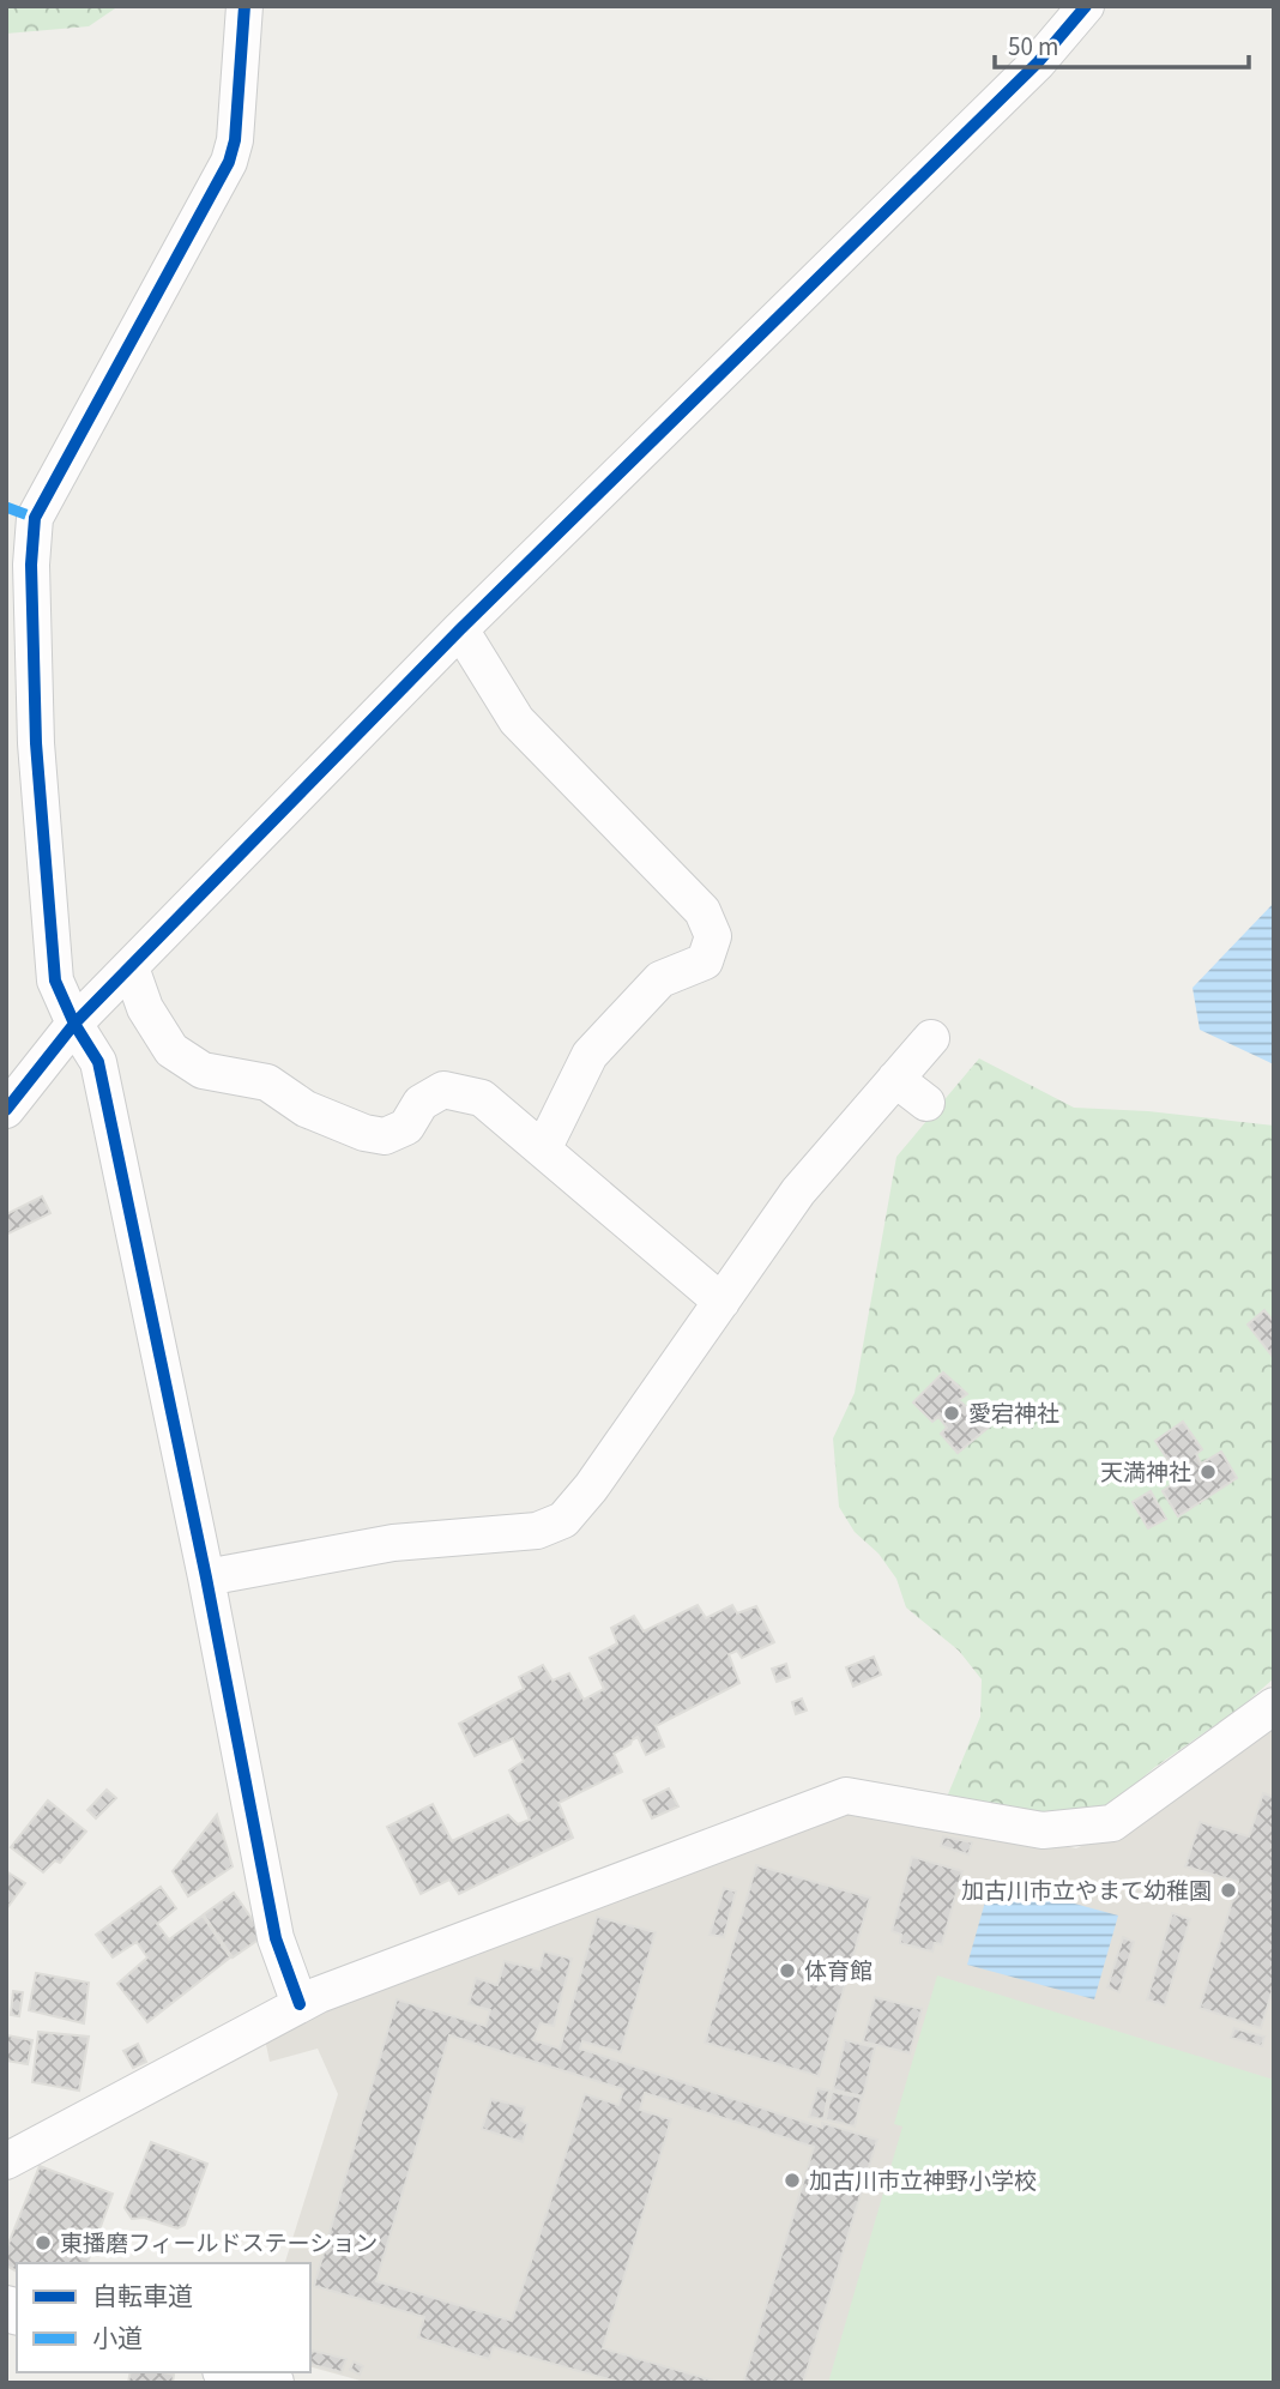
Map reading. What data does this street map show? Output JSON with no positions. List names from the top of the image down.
{
  "places": [
    "愛宕神社",
    "天満神社",
    "加古川市立やまて幼稚園",
    "体育館",
    "加古川市立神野小学校",
    "東播磨フィールドステーション"
  ],
  "legend": ["自転車道", "小道"],
  "scale_bar": "50 m"
}
